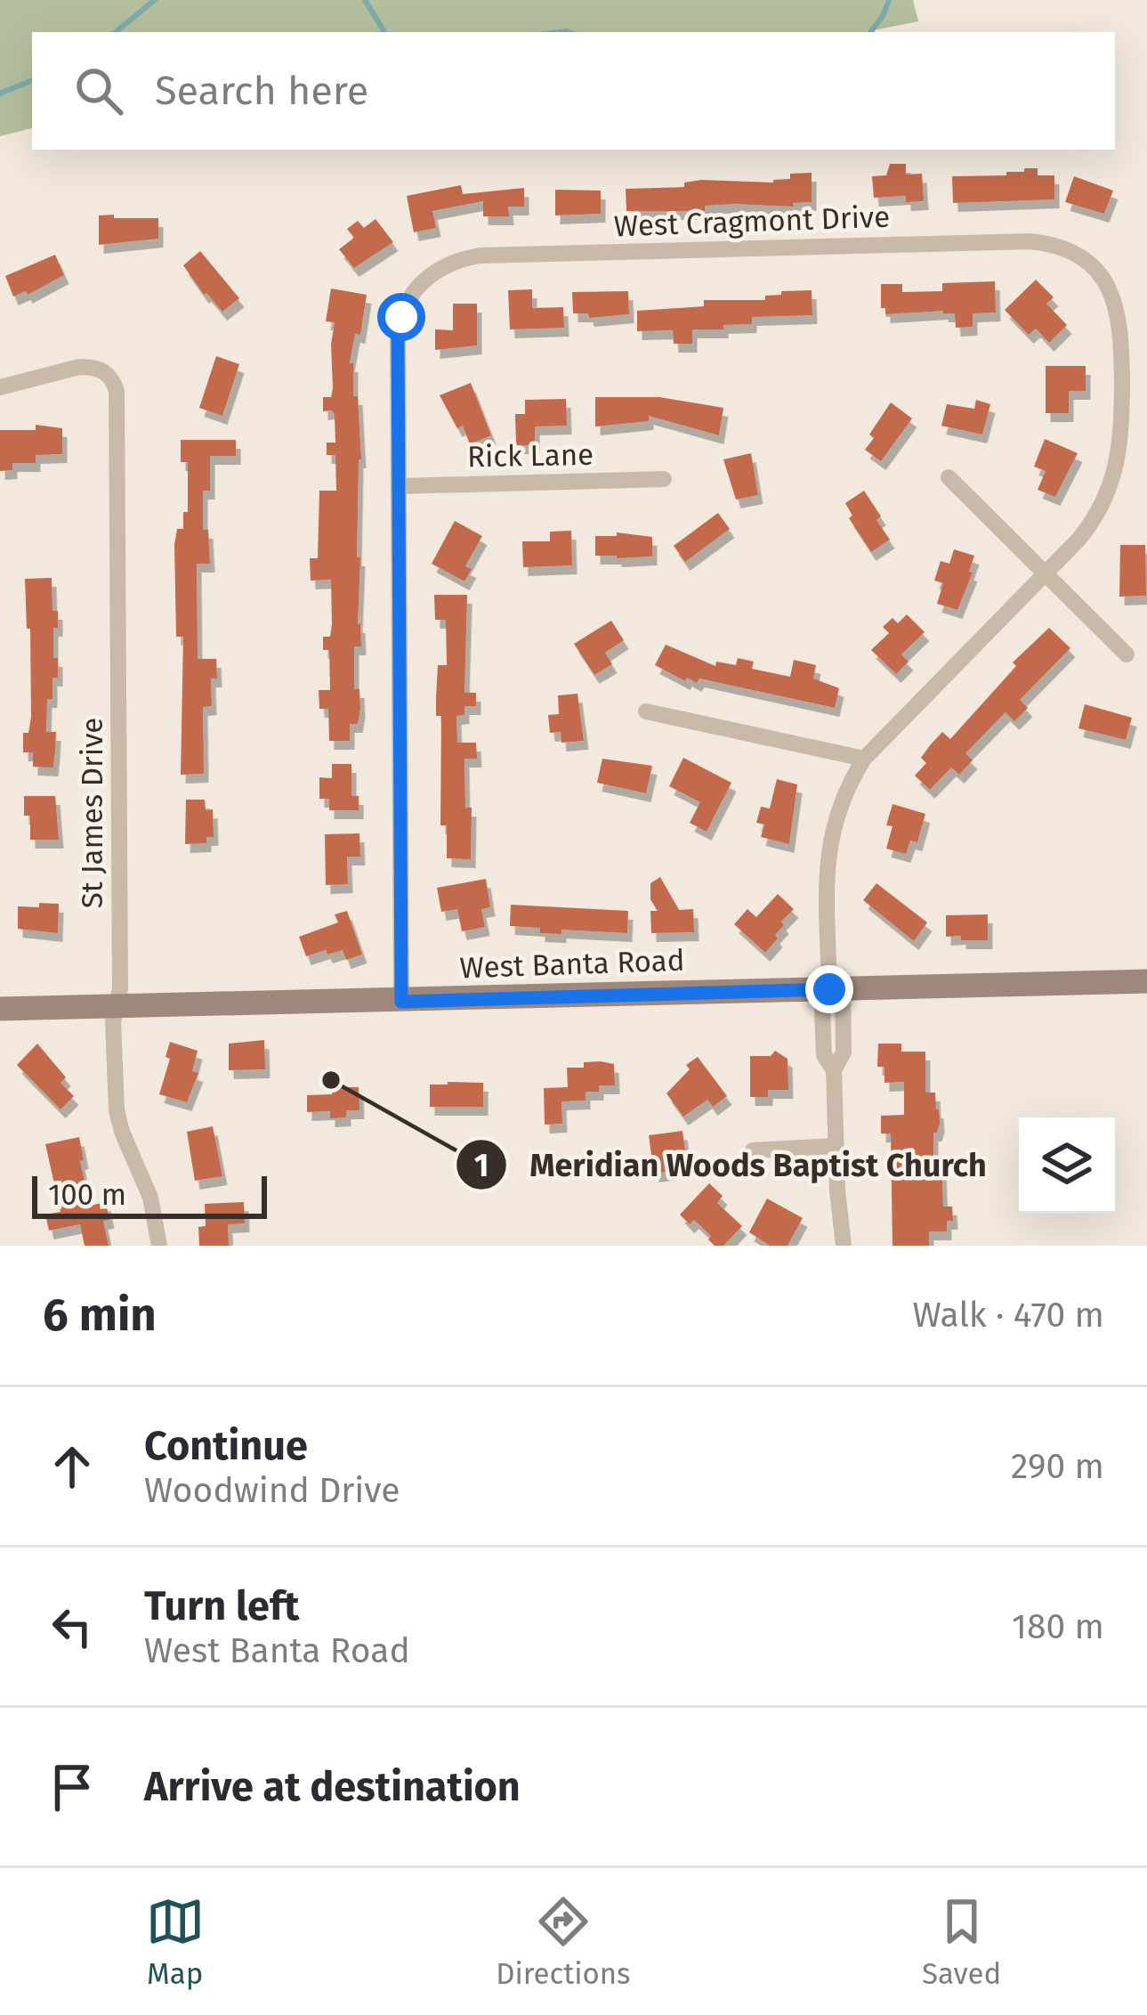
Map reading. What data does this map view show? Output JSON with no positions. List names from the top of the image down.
{
  "streets": {
    "street": [
      "West Cragmont Drive",
      "Rick Lane",
      "St James Drive",
      "West Banta Road"
    ]
  },
  "crossings": [
    ["West Cragmont Drive", "Rick Lane"],
    ["St James Drive", "West Banta Road"]
  ],
  "places": ["Meridian Woods Baptist Church"],
  "scale_bar": "100 m",
  "page": {
    "search": "Search here",
    "scale": "100 m",
    "heading": ["6 min", "Walk · 470 m"],
    "list": [
      ["Continue", "Woodwind Drive", "290 m"],
      ["Turn left", "West Banta Road", "180 m"],
      "Arrive at destination"
    ],
    "nav": ["Map", "Directions", "Saved"]
  }
}
